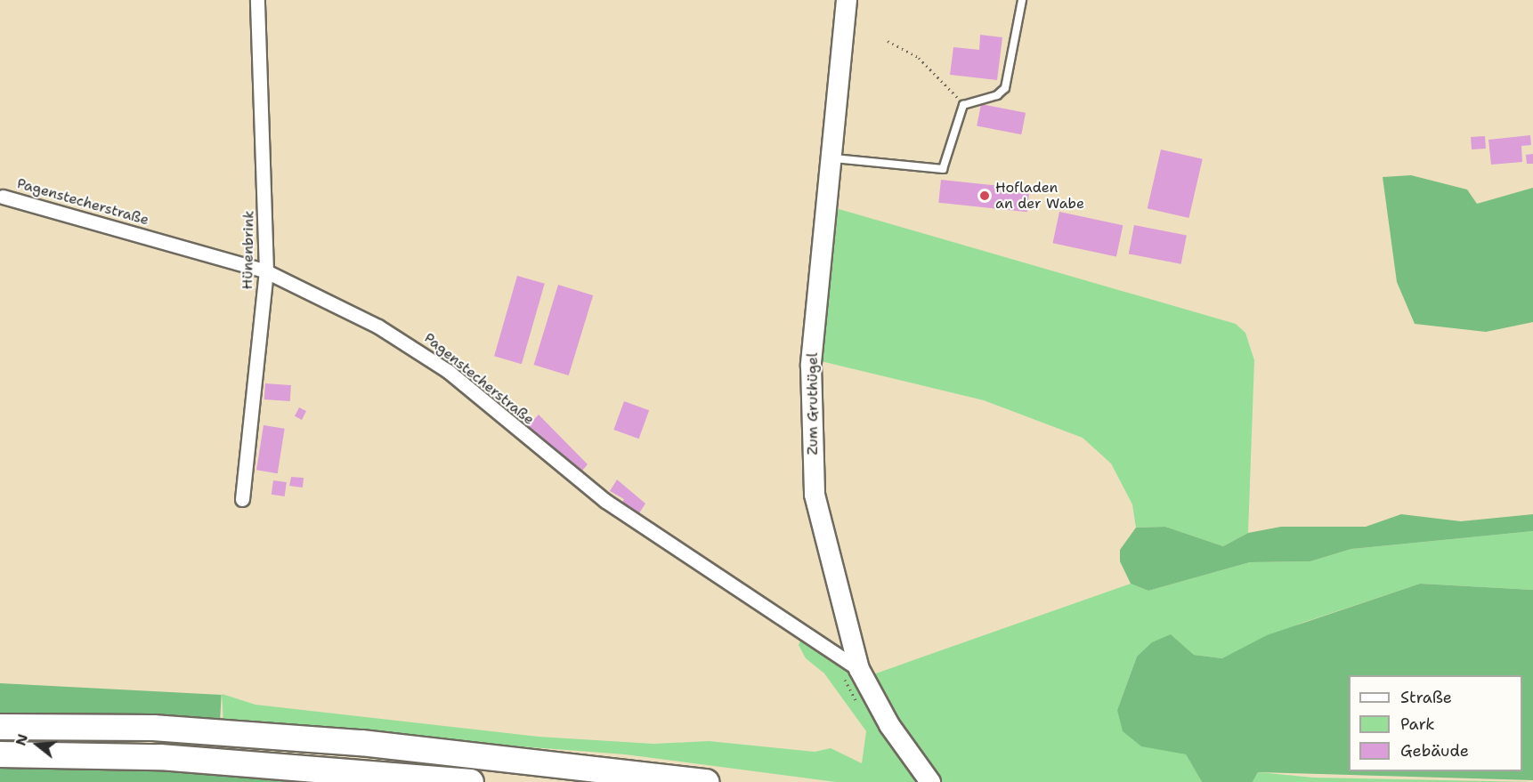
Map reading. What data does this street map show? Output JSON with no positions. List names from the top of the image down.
{
  "streets": {
    "street": ["Pagenstecherstraße", "Hünenbrink", "Zum Gruthügel"]
  },
  "crossings": [
    ["Pagenstecherstraße", "Hünenbrink"],
    ["Pagenstecherstraße", "Zum Gruthügel"]
  ],
  "places": ["Hofladen an der Wabe"],
  "legend": ["Straße", "Park", "Gebäude"],
  "north": "left"
}
